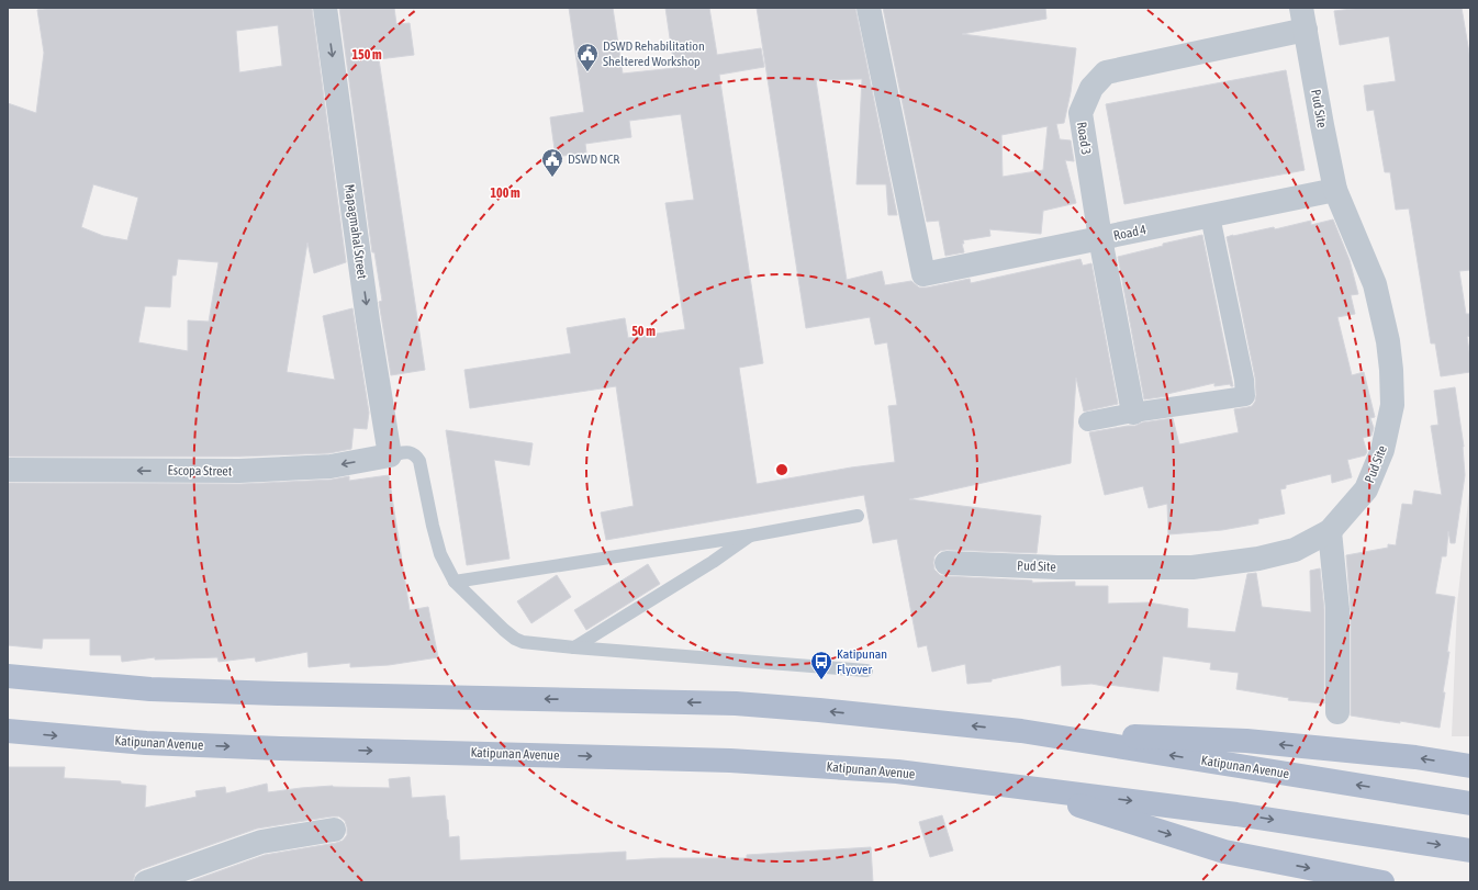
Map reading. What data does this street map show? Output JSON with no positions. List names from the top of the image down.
{
  "streets": {
    "main road": ["Katipunan Avenue"],
    "street": [
      "Pud Site",
      "Road 3",
      "Mapagmahal Street",
      "Road 4",
      "Escopa Street"
    ]
  },
  "crossings": [
    ["Pud Site", "Road 3"],
    ["Pud Site", "Road 4"],
    ["Road 3", "Road 4"],
    ["Mapagmahal Street", "Escopa Street"]
  ],
  "one_way": ["Mapagmahal Street", "Escopa Street"],
  "places": {
    "public building": ["DSWD Rehabilitation Sheltered Workshop", "DSWD NCR"],
    "bus stop": ["Katipunan Flyover"]
  },
  "rings": ["150 m", "100 m", "50 m"]
}
